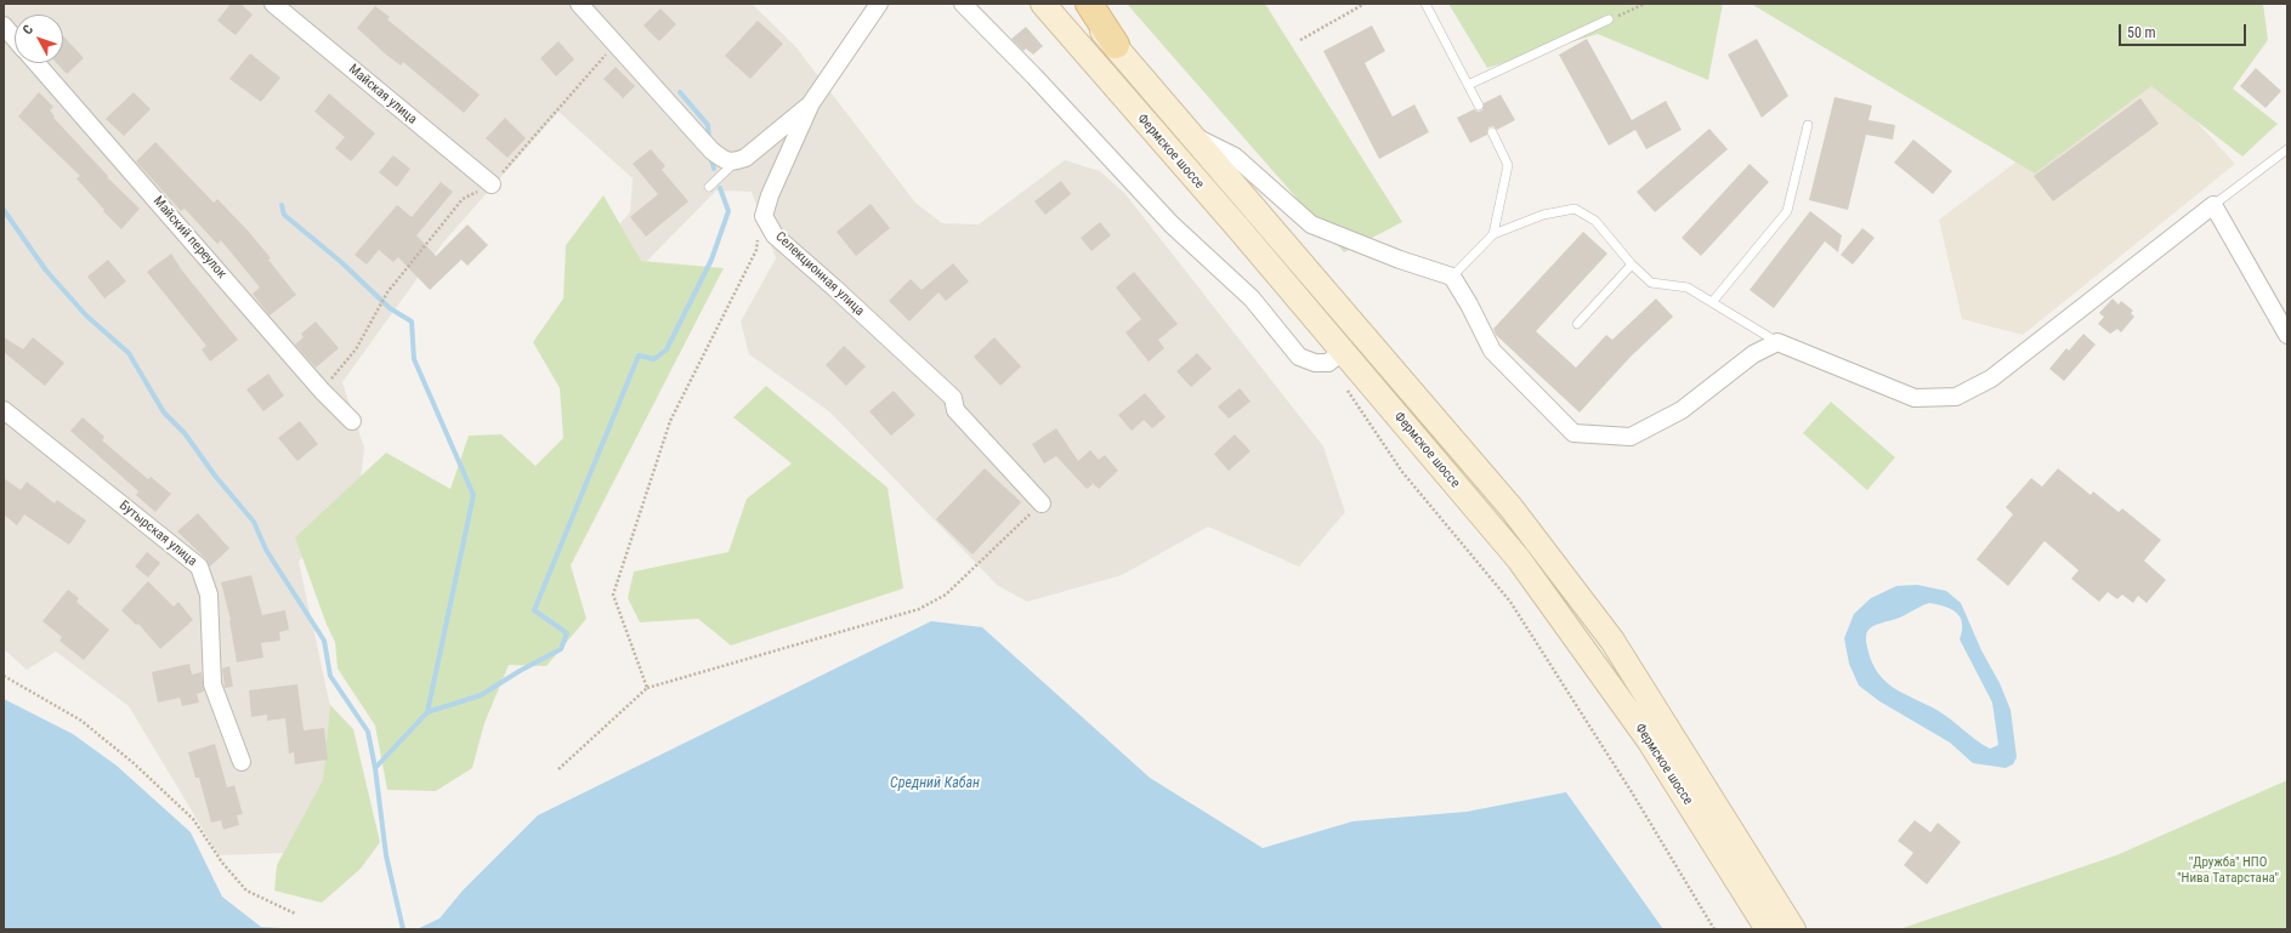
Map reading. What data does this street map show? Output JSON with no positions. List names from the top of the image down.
{
  "streets": {
    "main road": ["Фермское шоссе"],
    "street": [
      "Майская улица",
      "Майский переулок",
      "Селекционная улица",
      "Бутырская улица"
    ]
  },
  "water": ["Средний Кабан"],
  "parks": ["\"Дружба\" НПО \"Нива Татарстана\""],
  "scale_bar": "50 m",
  "north": "top left"
}
